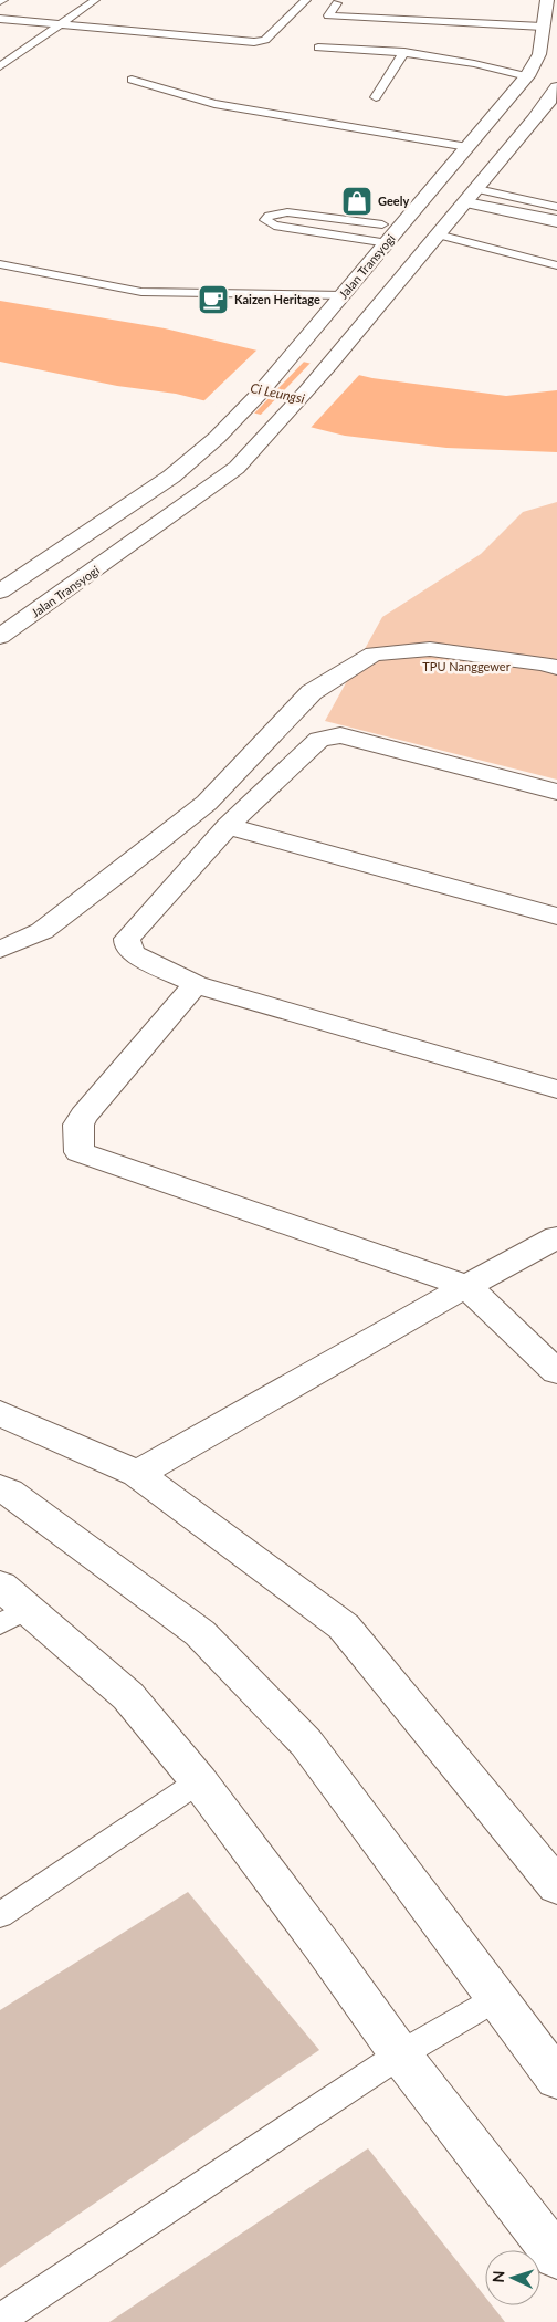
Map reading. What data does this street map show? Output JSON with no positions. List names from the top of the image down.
{
  "streets": {
    "main road": ["Jalan Transyogi"]
  },
  "water": ["Ci Leungsi"],
  "parks": ["TPU Nanggewer"],
  "places": {
    "shop": ["Geely"],
    "cafe": ["Kaizen Heritage"]
  },
  "north": "left"
}
